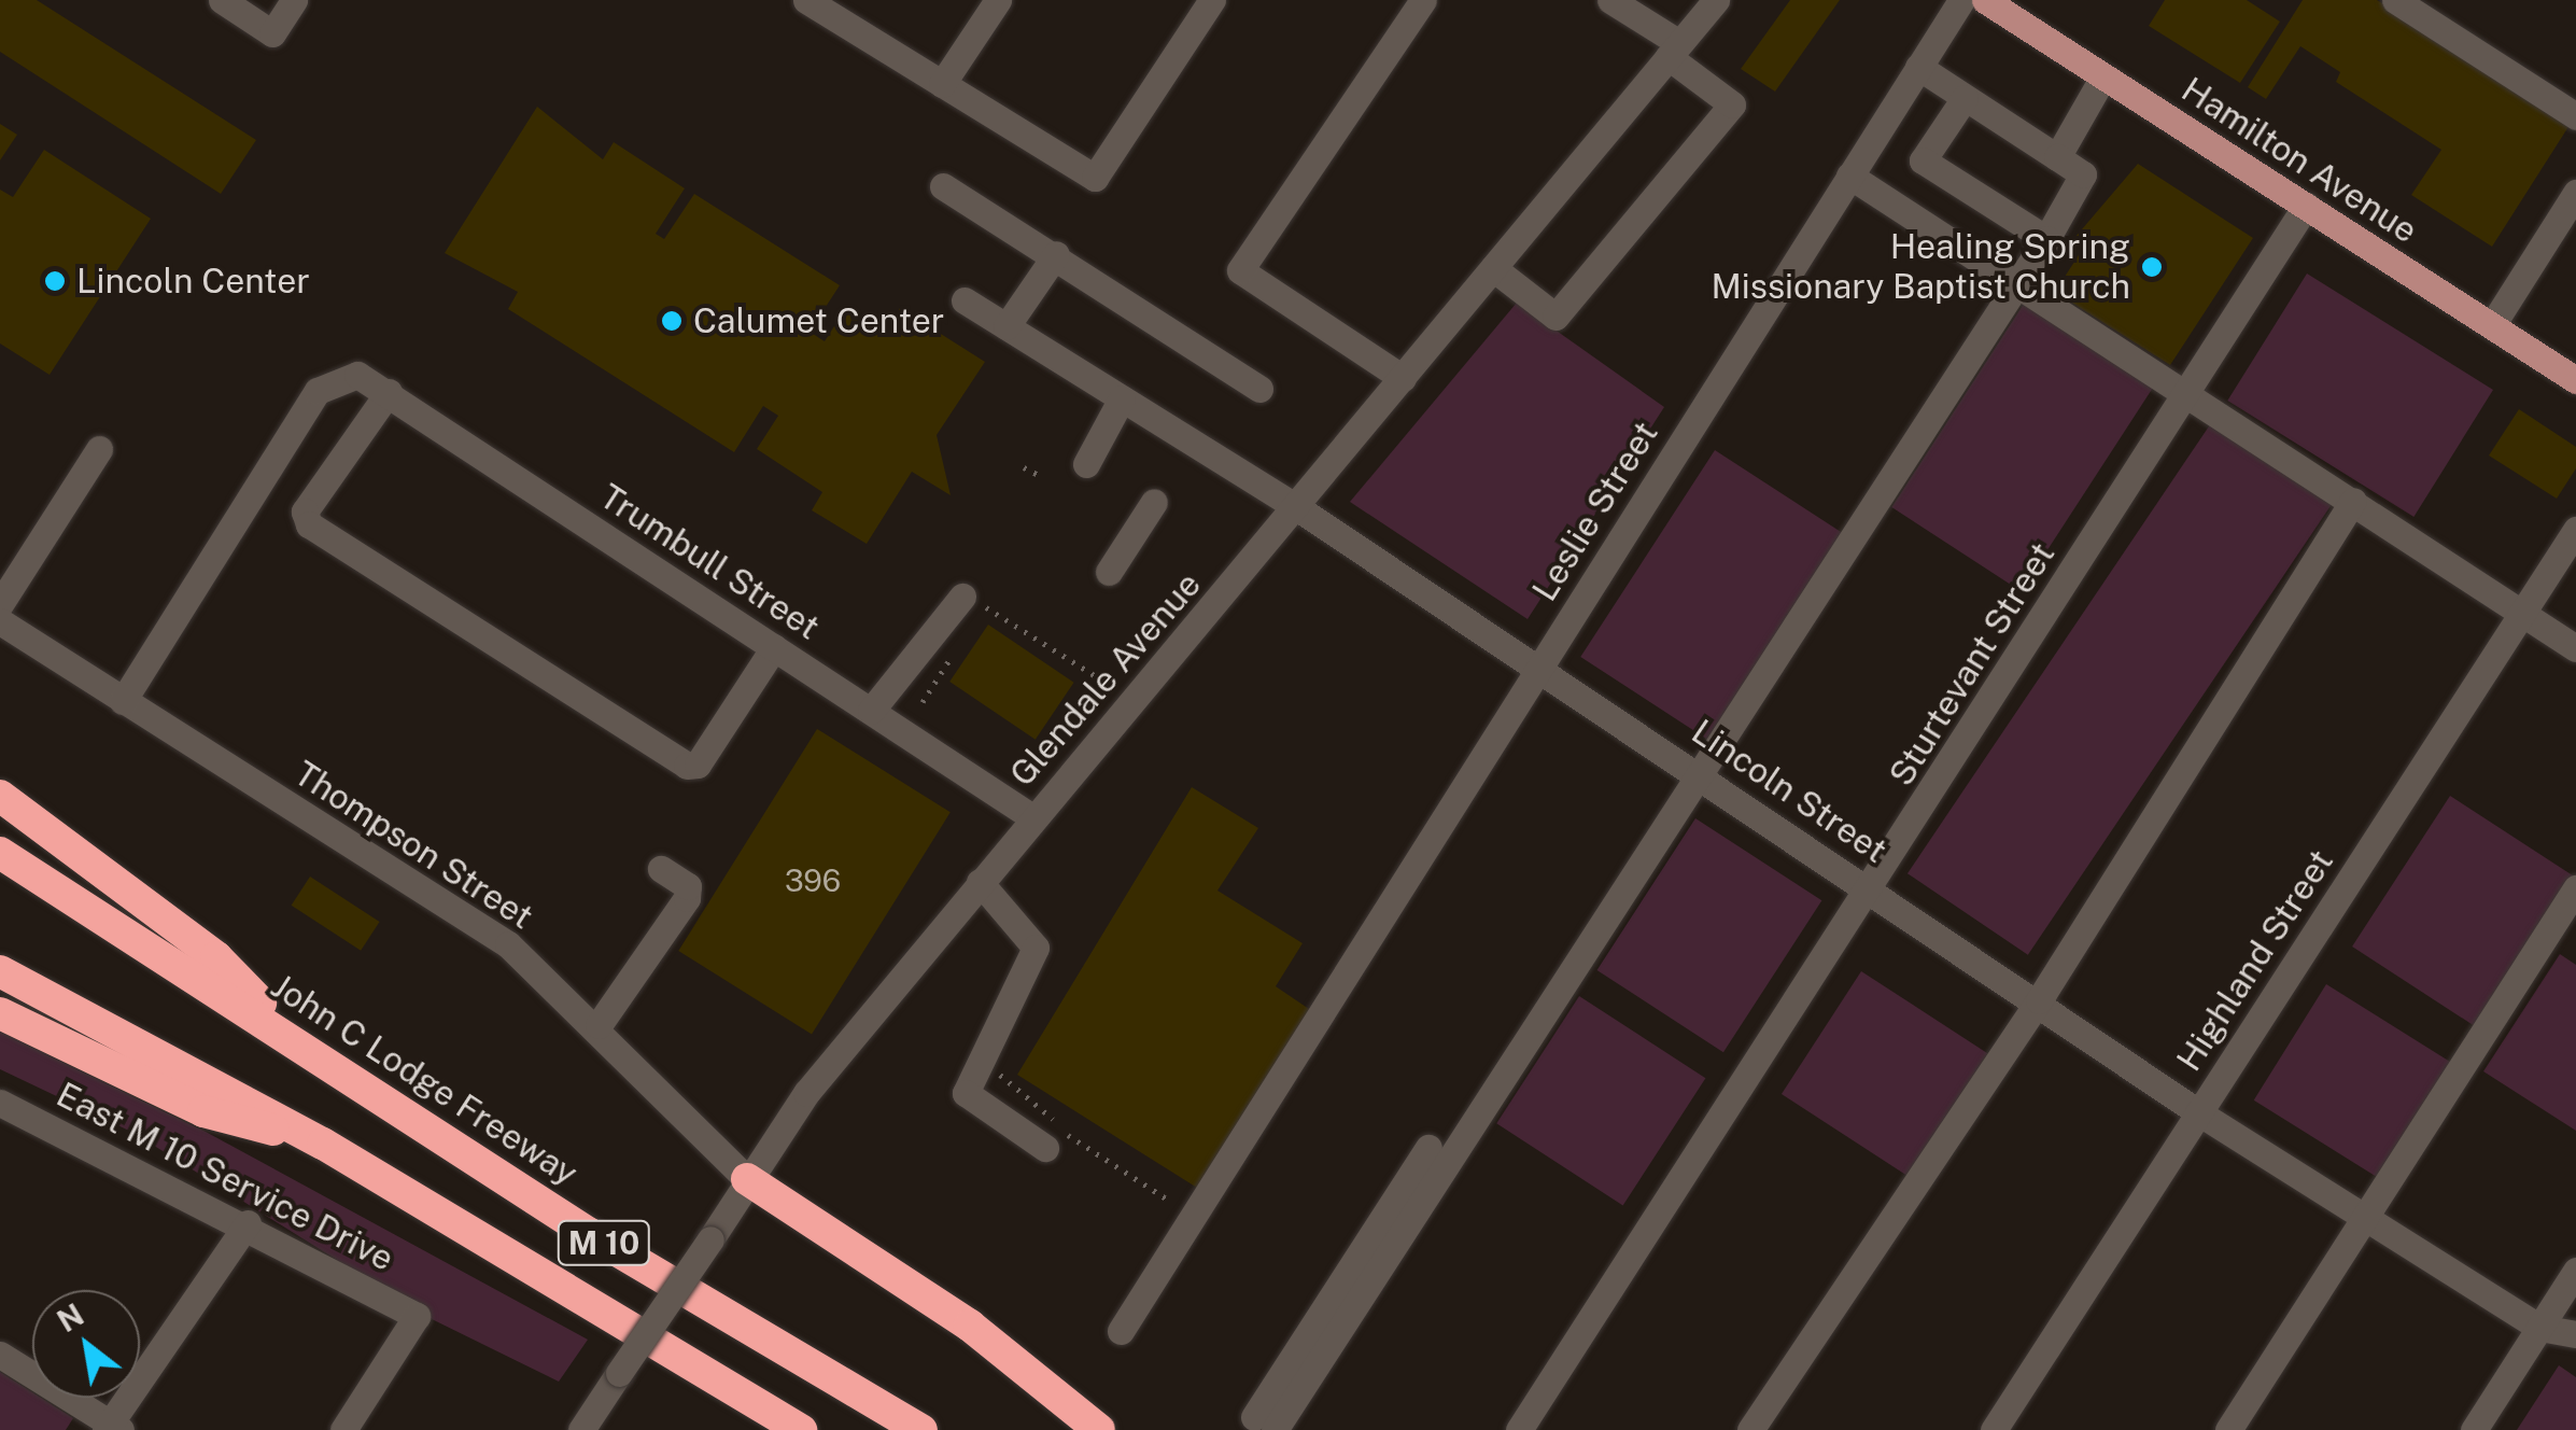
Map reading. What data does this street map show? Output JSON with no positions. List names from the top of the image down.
{
  "streets": {
    "highway": ["John C Lodge Freeway", "M 10"],
    "main road": ["Hamilton Avenue"],
    "street": [
      "Leslie Street",
      "Trumbull Street",
      "Sturtevant Street",
      "Glendale Avenue",
      "Lincoln Street",
      "Thompson Street",
      "Highland Street",
      "East M 10 Service Drive"
    ]
  },
  "crossings": [
    ["Hamilton Avenue", "Sturtevant Street"],
    ["Leslie Street", "Lincoln Street"],
    ["Trumbull Street", "Glendale Avenue"],
    ["Trumbull Street", "Thompson Street"],
    ["Sturtevant Street", "Lincoln Street"],
    ["Glendale Avenue", "Lincoln Street"],
    ["Glendale Avenue", "Thompson Street"],
    ["Lincoln Street", "Highland Street"]
  ],
  "places": ["Healing Spring Missionary Baptist Church", "Lincoln Center", "Calumet Center"],
  "house_numbers": ["396"],
  "north": "top left"
}
